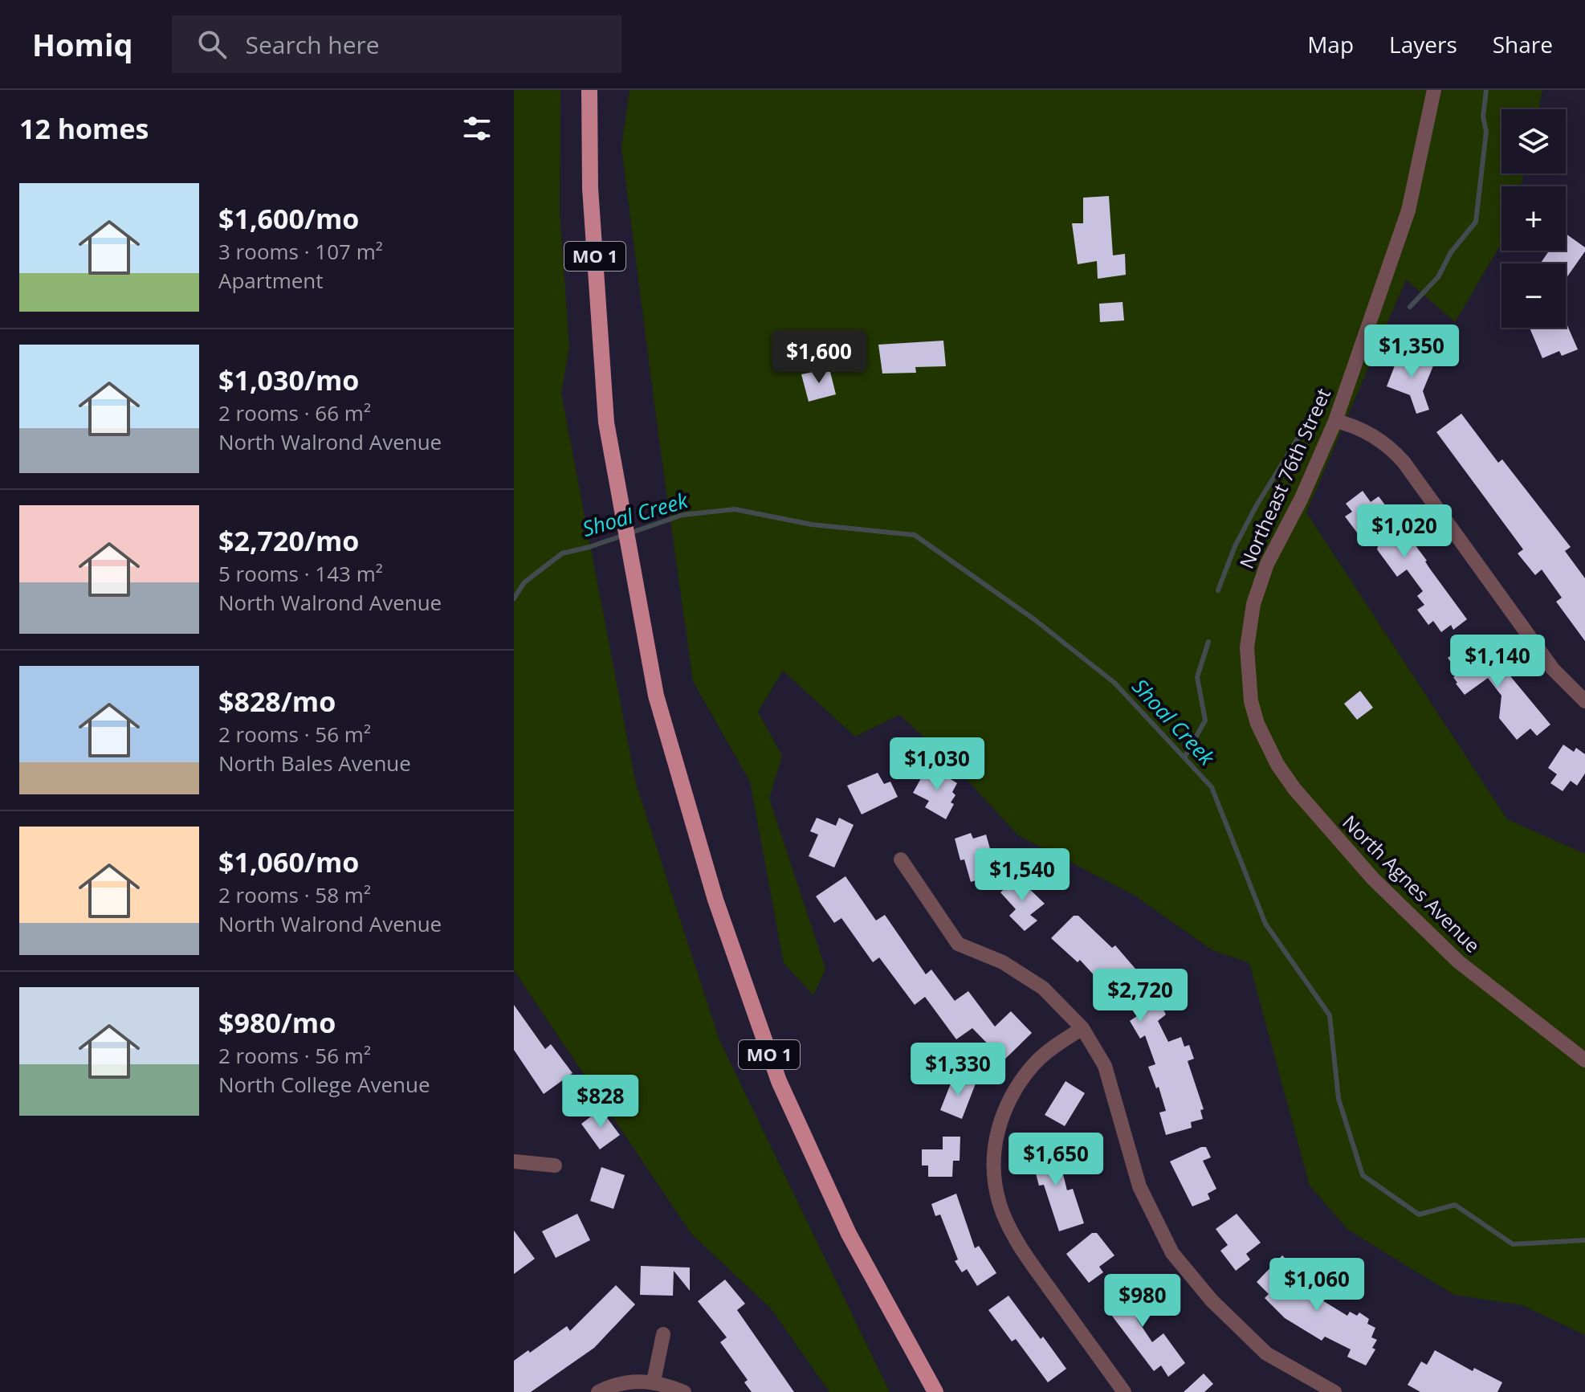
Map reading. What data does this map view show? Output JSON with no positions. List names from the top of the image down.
{
  "streets": {
    "main road": ["MO 1"],
    "street": ["Northeast 76th Street", "North Agnes Avenue"]
  },
  "crossings": [
    ["Northeast 76th Street", "North Agnes Avenue"]
  ],
  "water": ["Shoal Creek"],
  "page": {
    "header": "Homiq",
    "search": "Search here",
    "nav": ["Map", "Layers", "Share"],
    "heading": "12 homes",
    "map_buttons": ["+", "−"],
    "list": [
      {
        "name": "$1,600/mo",
        "note": "3 rooms · 107 m² · Apartment"
      },
      {
        "name": "$1,030/mo",
        "note": "2 rooms · 66 m² · North Walrond Avenue"
      },
      {
        "name": "$2,720/mo",
        "note": "5 rooms · 143 m² · North Walrond Avenue"
      },
      {
        "name": "$828/mo",
        "note": "2 rooms · 56 m² · North Bales Avenue"
      },
      {
        "name": "$1,060/mo",
        "note": "2 rooms · 58 m² · North Walrond Avenue"
      },
      {
        "name": "$980/mo",
        "note": "2 rooms · 56 m² · North College Avenue"
      }
    ],
    "price": [
      "$1,350",
      "$1,600",
      "$1,020",
      "$1,140",
      "$1,030",
      "$1,540",
      "$2,720",
      "$1,330",
      "$828",
      "$1,650",
      "$1,060",
      "$980"
    ]
  }
}
